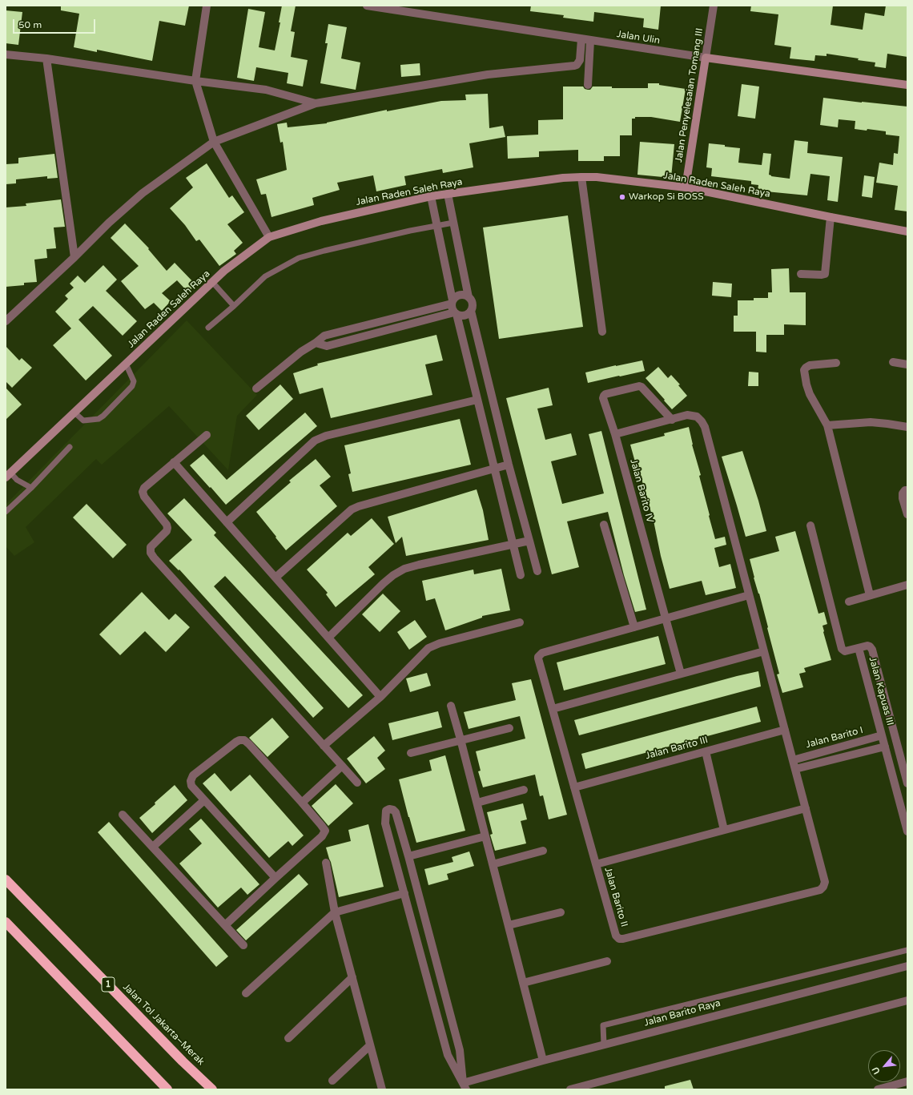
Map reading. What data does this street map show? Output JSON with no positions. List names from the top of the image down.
{
  "streets": {
    "highway": ["1", "Jalan Tol Jakarta–Merak"],
    "main road": ["Jalan Ulin", "Jalan Penyelesaian Tomang III", "Jalan Raden Saleh Raya"],
    "street": [
      "Jalan Barito IV",
      "Jalan Kapuas III",
      "Jalan Barito I",
      "Jalan Barito III",
      "Jalan Barito II",
      "Jalan Barito Raya"
    ]
  },
  "crossings": [
    ["Jalan Ulin", "Jalan Penyelesaian Tomang III"],
    ["Jalan Penyelesaian Tomang III", "Jalan Raden Saleh Raya"],
    ["Jalan Kapuas III", "Jalan Barito I"],
    ["Jalan Barito III", "Jalan Barito II"]
  ],
  "places": ["Warkop Si BOSS"],
  "scale_bar": "50 m",
  "north": "bottom left"
}
